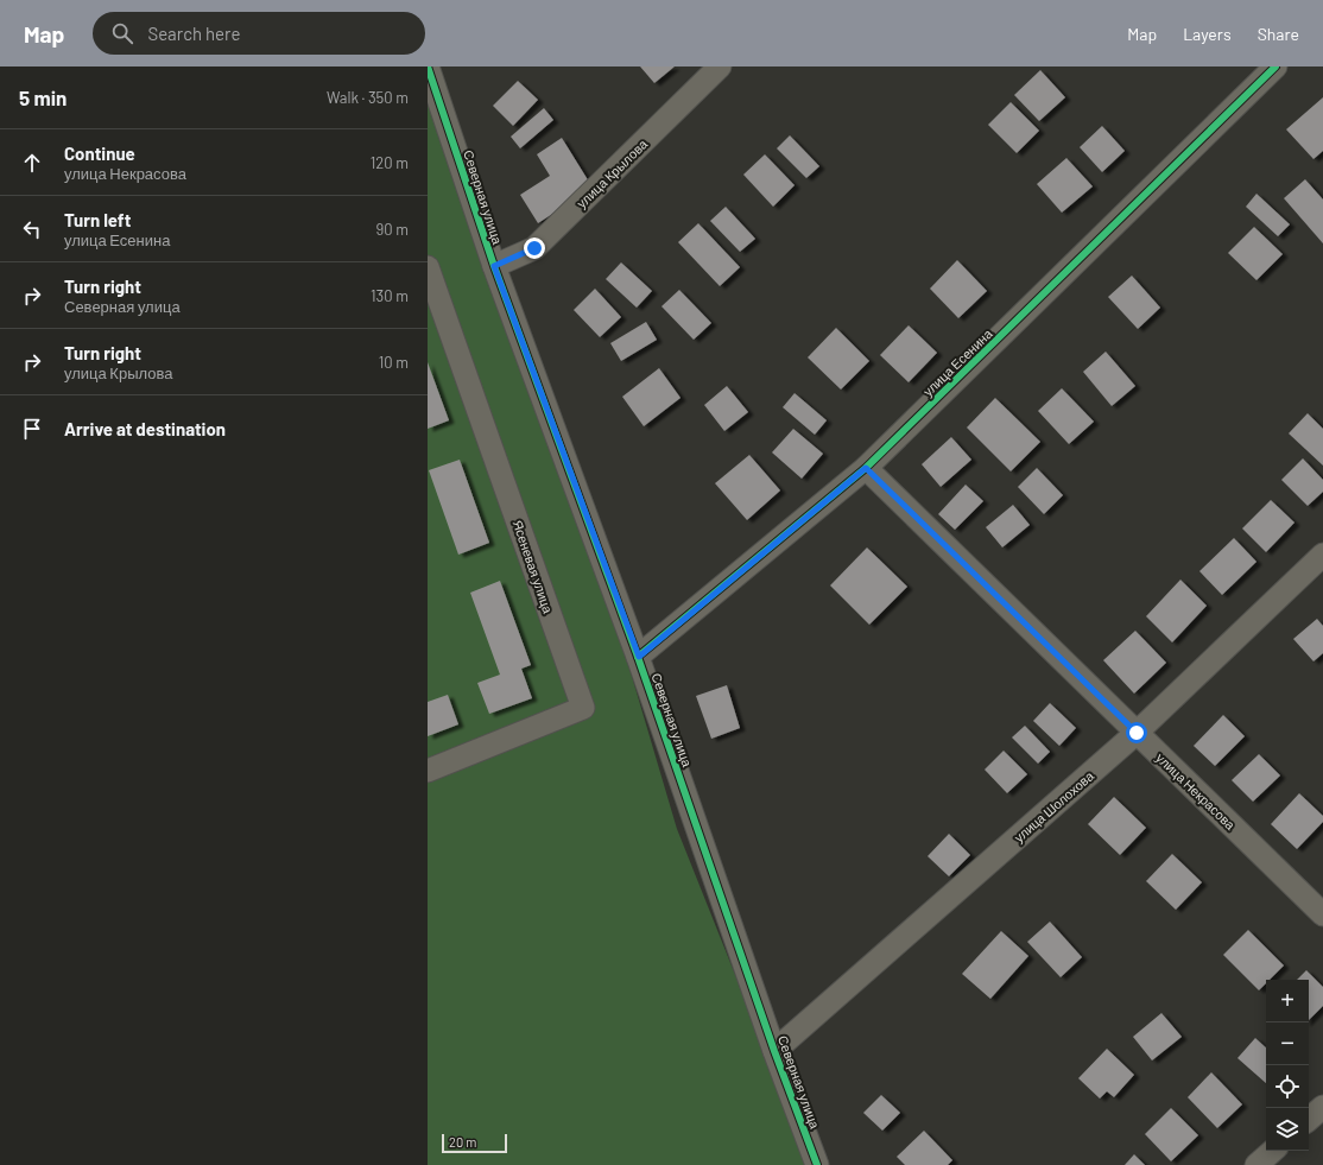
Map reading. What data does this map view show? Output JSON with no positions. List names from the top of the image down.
{
  "streets": {
    "street": [
      "улица Крылова",
      "Северная улица",
      "улица Есенина",
      "Ясеневая улица",
      "улица Некрасова",
      "улица Шолохова"
    ]
  },
  "crossings": [
    ["улица Крылова", "Северная улица"],
    ["Северная улица", "улица Есенина"],
    ["Северная улица", "улица Шолохова"],
    ["улица Есенина", "улица Некрасова"],
    ["улица Некрасова", "улица Шолохова"]
  ],
  "scale_bar": "20 m",
  "page": {
    "header": "Map",
    "search": "Search here",
    "nav": ["Map", "Layers", "Share"],
    "heading": ["5 min", "Walk · 350 m"],
    "list": [
      ["Continue", "улица Некрасова", "120 m"],
      ["Turn left", "улица Есенина", "90 m"],
      ["Turn right", "Северная улица", "130 m"],
      ["Turn right", "улица Крылова", "10 m"],
      "Arrive at destination"
    ],
    "map_buttons": ["+", "−"],
    "scale": "20 m"
  }
}
